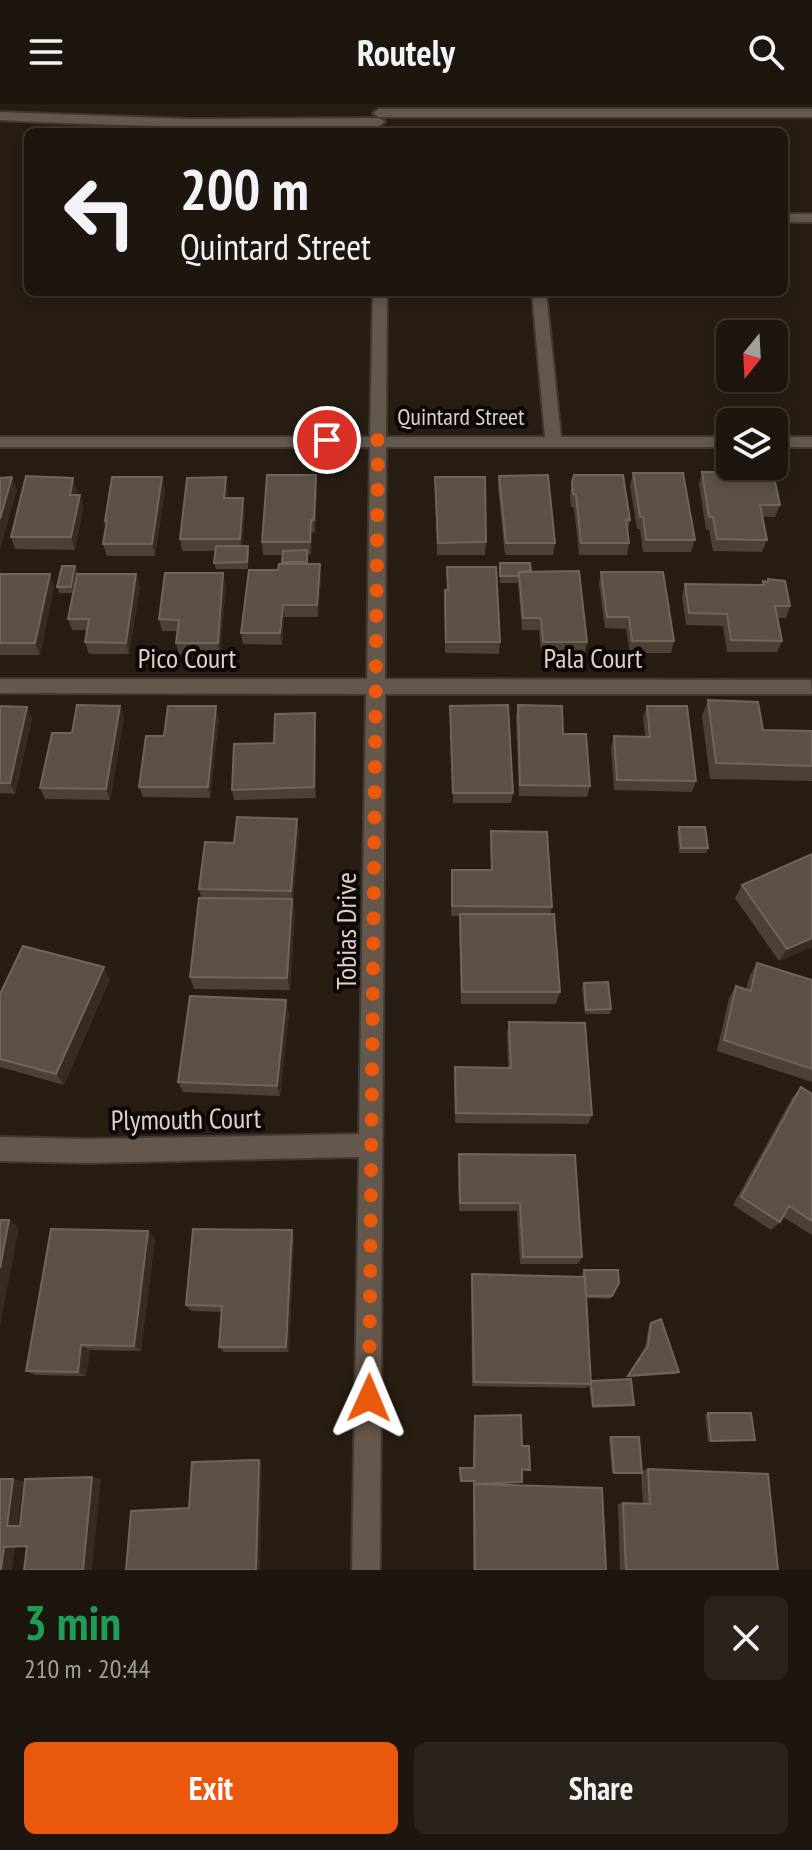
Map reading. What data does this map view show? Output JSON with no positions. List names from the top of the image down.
{
  "streets": {
    "street": [
      "Quintard Street",
      "Pico Court",
      "Pala Court",
      "Tobias Drive",
      "Plymouth Court"
    ]
  },
  "crossings": [
    ["Quintard Street", "Tobias Drive"],
    ["Pico Court", "Pala Court"],
    ["Pico Court", "Tobias Drive"],
    ["Pala Court", "Tobias Drive"],
    ["Tobias Drive", "Plymouth Court"]
  ],
  "north": "bottom",
  "page": {
    "header": "Routely",
    "turn": ["200 m", "Quintard Street"],
    "heading": ["3 min", "210 m · 20:44"],
    "buttons": ["Exit", "Share"]
  }
}
